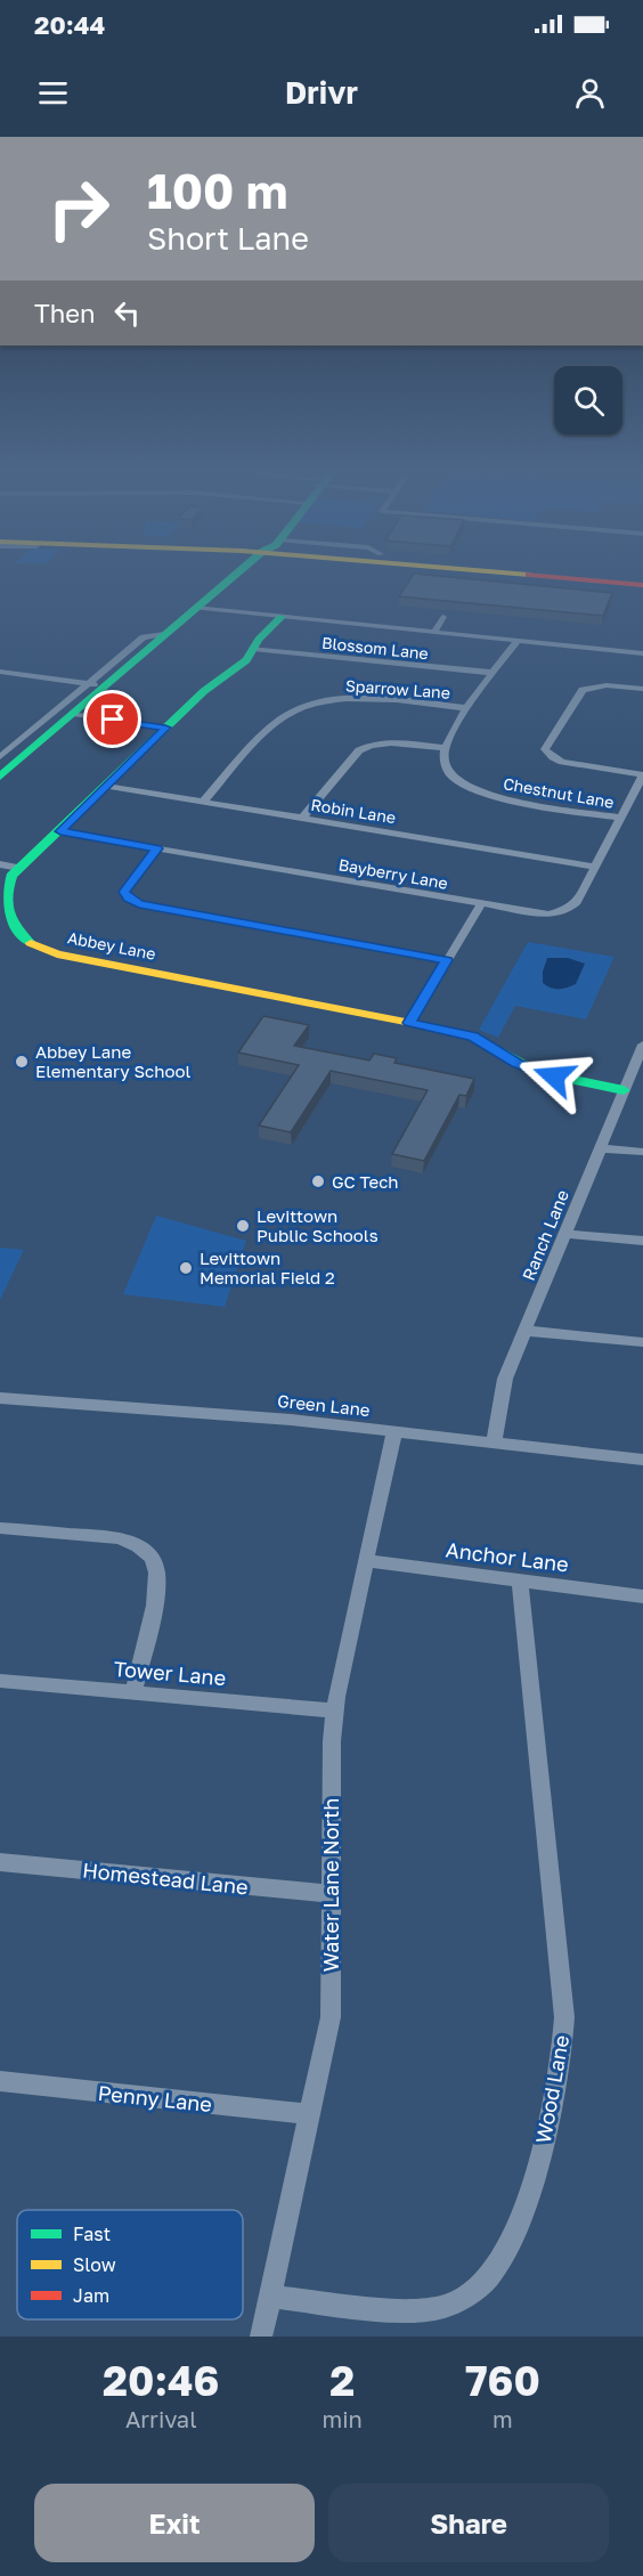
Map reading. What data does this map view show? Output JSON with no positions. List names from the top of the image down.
{
  "streets": {
    "main road": ["Abbey Lane"],
    "street": [
      "Blossom Lane",
      "Sparrow Lane",
      "Chestnut Lane",
      "Robin Lane",
      "Bayberry Lane",
      "Ranch Lane",
      "Green Lane",
      "Anchor Lane",
      "Tower Lane",
      "Homestead Lane",
      "Water Lane North",
      "Wood Lane",
      "Penny Lane"
    ]
  },
  "crossings": [
    ["Blossom Lane", "Abbey Lane"],
    ["Sparrow Lane", "Robin Lane"],
    ["Chestnut Lane", "Bayberry Lane"],
    ["Robin Lane", "Bayberry Lane"],
    ["Robin Lane", "Abbey Lane"],
    ["Bayberry Lane", "Abbey Lane"],
    ["Abbey Lane", "Ranch Lane"],
    ["Ranch Lane", "Green Lane"],
    ["Green Lane", "Water Lane North"],
    ["Anchor Lane", "Water Lane North"],
    ["Anchor Lane", "Wood Lane"],
    ["Tower Lane", "Water Lane North"],
    ["Homestead Lane", "Water Lane North"],
    ["Water Lane North", "Wood Lane"],
    ["Water Lane North", "Penny Lane"]
  ],
  "places": [
    "Abbey Lane Elementary School",
    "GC Tech",
    "Levittown Public Schools",
    "Levittown Memorial Field 2"
  ],
  "legend": ["Fast", "Slow", "Jam"],
  "page": {
    "status": "20:44",
    "header": "Drivr",
    "turn": ["100 m", "Short Lane"],
    "then": "Then",
    "eta": [
      "20:46",
      "Arrival",
      "2",
      "min",
      "760",
      "m"
    ],
    "buttons": ["Exit", "Share"]
  }
}
